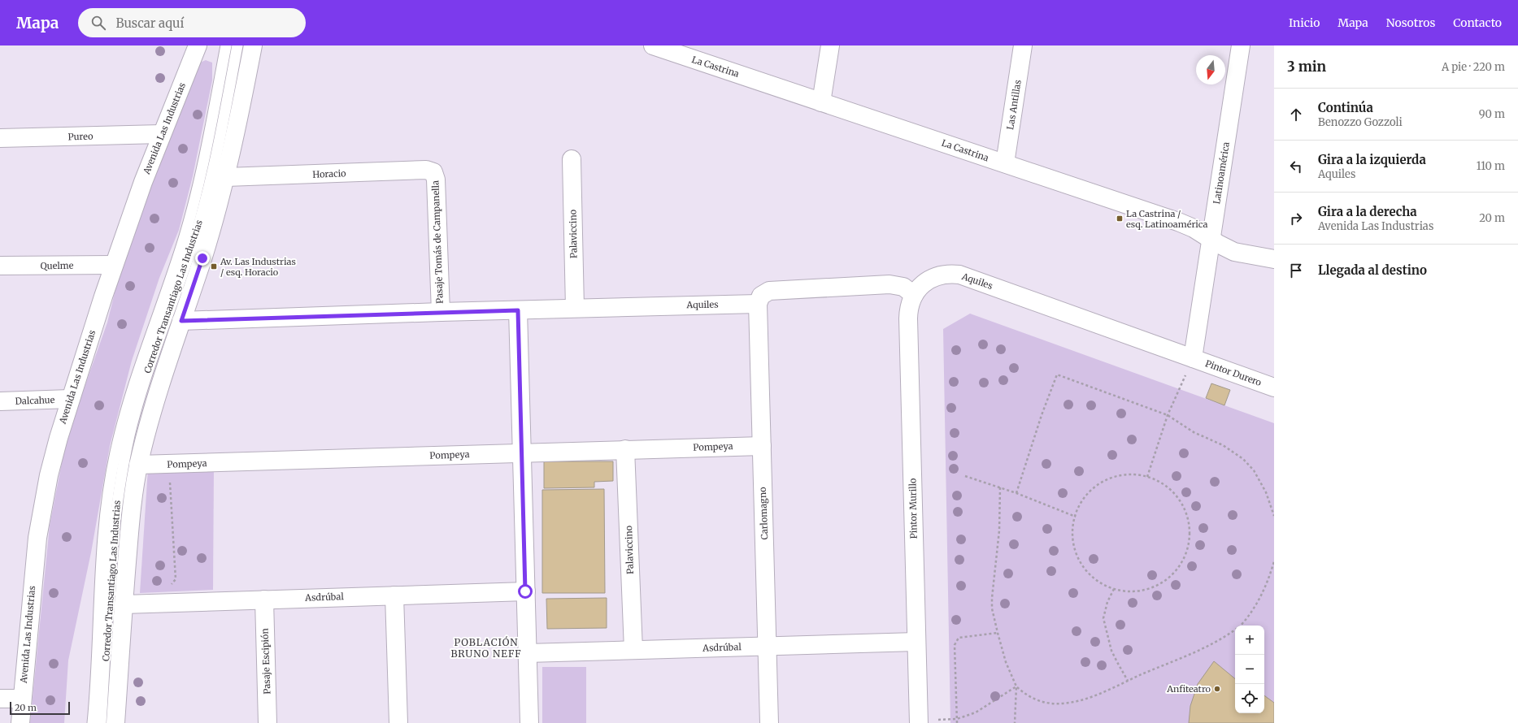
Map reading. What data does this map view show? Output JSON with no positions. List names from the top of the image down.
{
  "streets": {
    "street": [
      "La Castrina",
      "Las Antillas",
      "Avenida Las Industrias",
      "Pureo",
      "Latinoamérica",
      "Horacio",
      "Palaviccino",
      "Pasaje Tomás de Campanella",
      "Quelme",
      "Aquiles",
      "Pintor Durero",
      "Dalcahue",
      "Pompeya",
      "Pintor Murillo",
      "Carlomagno",
      "Asdrúbal",
      "Pasaje Escipión"
    ],
    "lane": ["Corredor Transantiago Las Industrias"]
  },
  "crossings": [
    ["La Castrina", "Las Antillas"],
    ["La Castrina", "Latinoamérica"],
    ["Avenida Las Industrias", "Pureo"],
    ["Avenida Las Industrias", "Quelme"],
    ["Avenida Las Industrias", "Dalcahue"],
    ["Latinoamérica", "Aquiles"],
    ["Latinoamérica", "Pintor Durero"],
    ["Horacio", "Pasaje Tomás de Campanella"],
    ["Palaviccino", "Aquiles"],
    ["Palaviccino", "Pompeya"],
    ["Palaviccino", "Asdrúbal"],
    ["Pasaje Tomás de Campanella", "Aquiles"],
    ["Aquiles", "Pintor Durero"],
    ["Aquiles", "Pintor Murillo"],
    ["Aquiles", "Carlomagno"],
    ["Pompeya", "Carlomagno"],
    ["Pintor Murillo", "Asdrúbal"],
    ["Carlomagno", "Asdrúbal"],
    ["Asdrúbal", "Pasaje Escipión"]
  ],
  "districts": ["POBLACIÓN BRUNO NEFF"],
  "places": {
    "transit": ["La Castrina / esq. Latinoamérica", "Av. Las Industrias / esq. Horacio"],
    "other": ["Anfiteatro"]
  },
  "scale_bar": "20 m",
  "north": "bottom",
  "page": {
    "header": "Mapa",
    "search": "Buscar aquí",
    "nav": [
      "Inicio",
      "Mapa",
      "Nosotros",
      "Contacto"
    ],
    "heading": ["3 min", "A pie · 220 m"],
    "list": [
      ["Continúa", "Benozzo Gozzoli", "90 m"],
      ["Gira a la izquierda", "Aquiles", "110 m"],
      ["Gira a la derecha", "Avenida Las Industrias", "20 m"],
      "Llegada al destino"
    ],
    "map_buttons": ["+", "−"],
    "scale": "20 m"
  }
}
